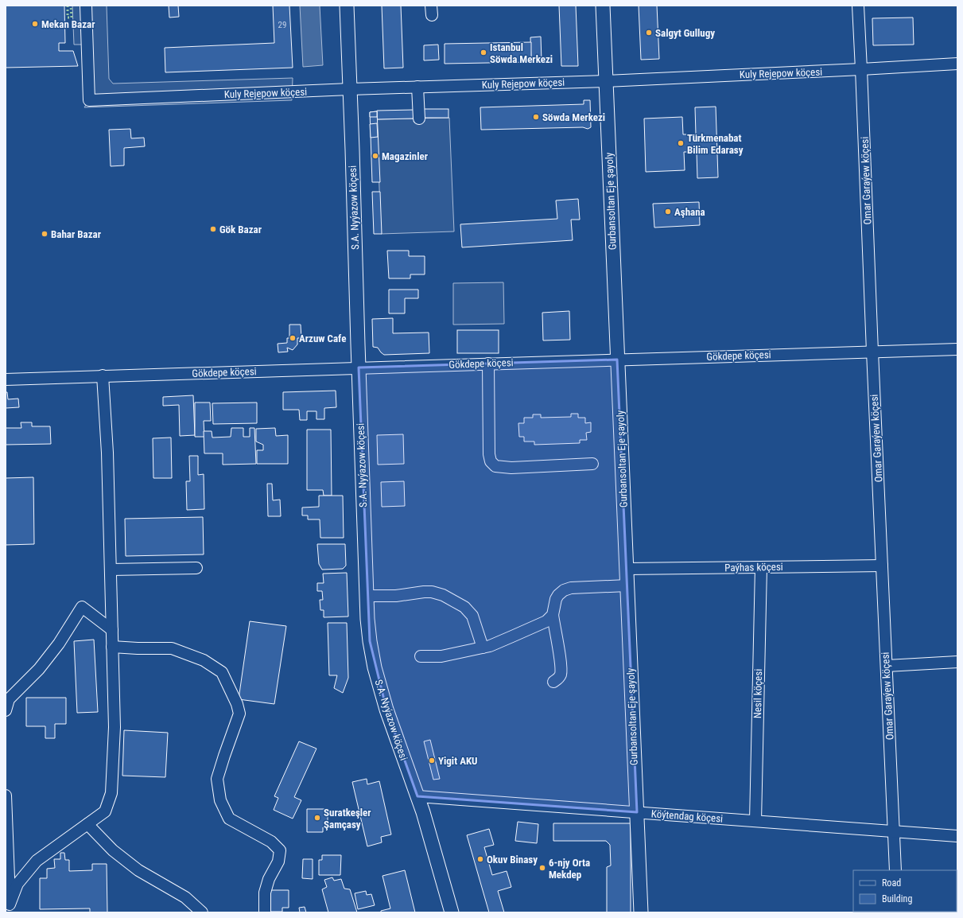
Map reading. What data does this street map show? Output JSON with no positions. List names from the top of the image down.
{
  "streets": {
    "main road": ["Gurbansoltan Eje şayoly", "S.A. Nyýazow köçesi"],
    "street": [
      "Kuly Rejepow köçesi",
      "Omar Garaýew köçesi",
      "Gökdepe köçesi",
      "Paýhas köçesi",
      "Nesil köçesi",
      "Köýtendag köçesi"
    ]
  },
  "crossings": [
    ["Kuly Rejepow köçesi", "Omar Garaýew köçesi"],
    ["Kuly Rejepow köçesi", "Gurbansoltan Eje şayoly"],
    ["Kuly Rejepow köçesi", "S.A. Nyýazow köçesi"],
    ["Omar Garaýew köçesi", "Gökdepe köçesi"],
    ["Omar Garaýew köçesi", "Paýhas köçesi"],
    ["Omar Garaýew köçesi", "Köýtendag köçesi"],
    ["Gurbansoltan Eje şayoly", "Gökdepe köçesi"],
    ["Gurbansoltan Eje şayoly", "Paýhas köçesi"],
    ["Gurbansoltan Eje şayoly", "Köýtendag köçesi"],
    ["S.A. Nyýazow köçesi", "Gökdepe köçesi"],
    ["S.A. Nyýazow köçesi", "Köýtendag köçesi"],
    ["Paýhas köçesi", "Nesil köçesi"],
    ["Nesil köçesi", "Köýtendag köçesi"]
  ],
  "places": [
    "Mekan Bazar",
    "Salgyt Gullugy",
    "Istanbul Söwda Merkezi",
    "Söwda Merkezi",
    "Türkmenabat Bilim Edarasy",
    "Magazinler",
    "Aşhana",
    "Gök Bazar",
    "Bahar Bazar",
    "Arzuw Cafe",
    "Yigit AKU",
    "Suratkeşler Şamçasy",
    "Okuv Binasy",
    "6-njy Orta Mekdep"
  ],
  "house_numbers": ["29"],
  "legend": ["Road", "Building"]
}
